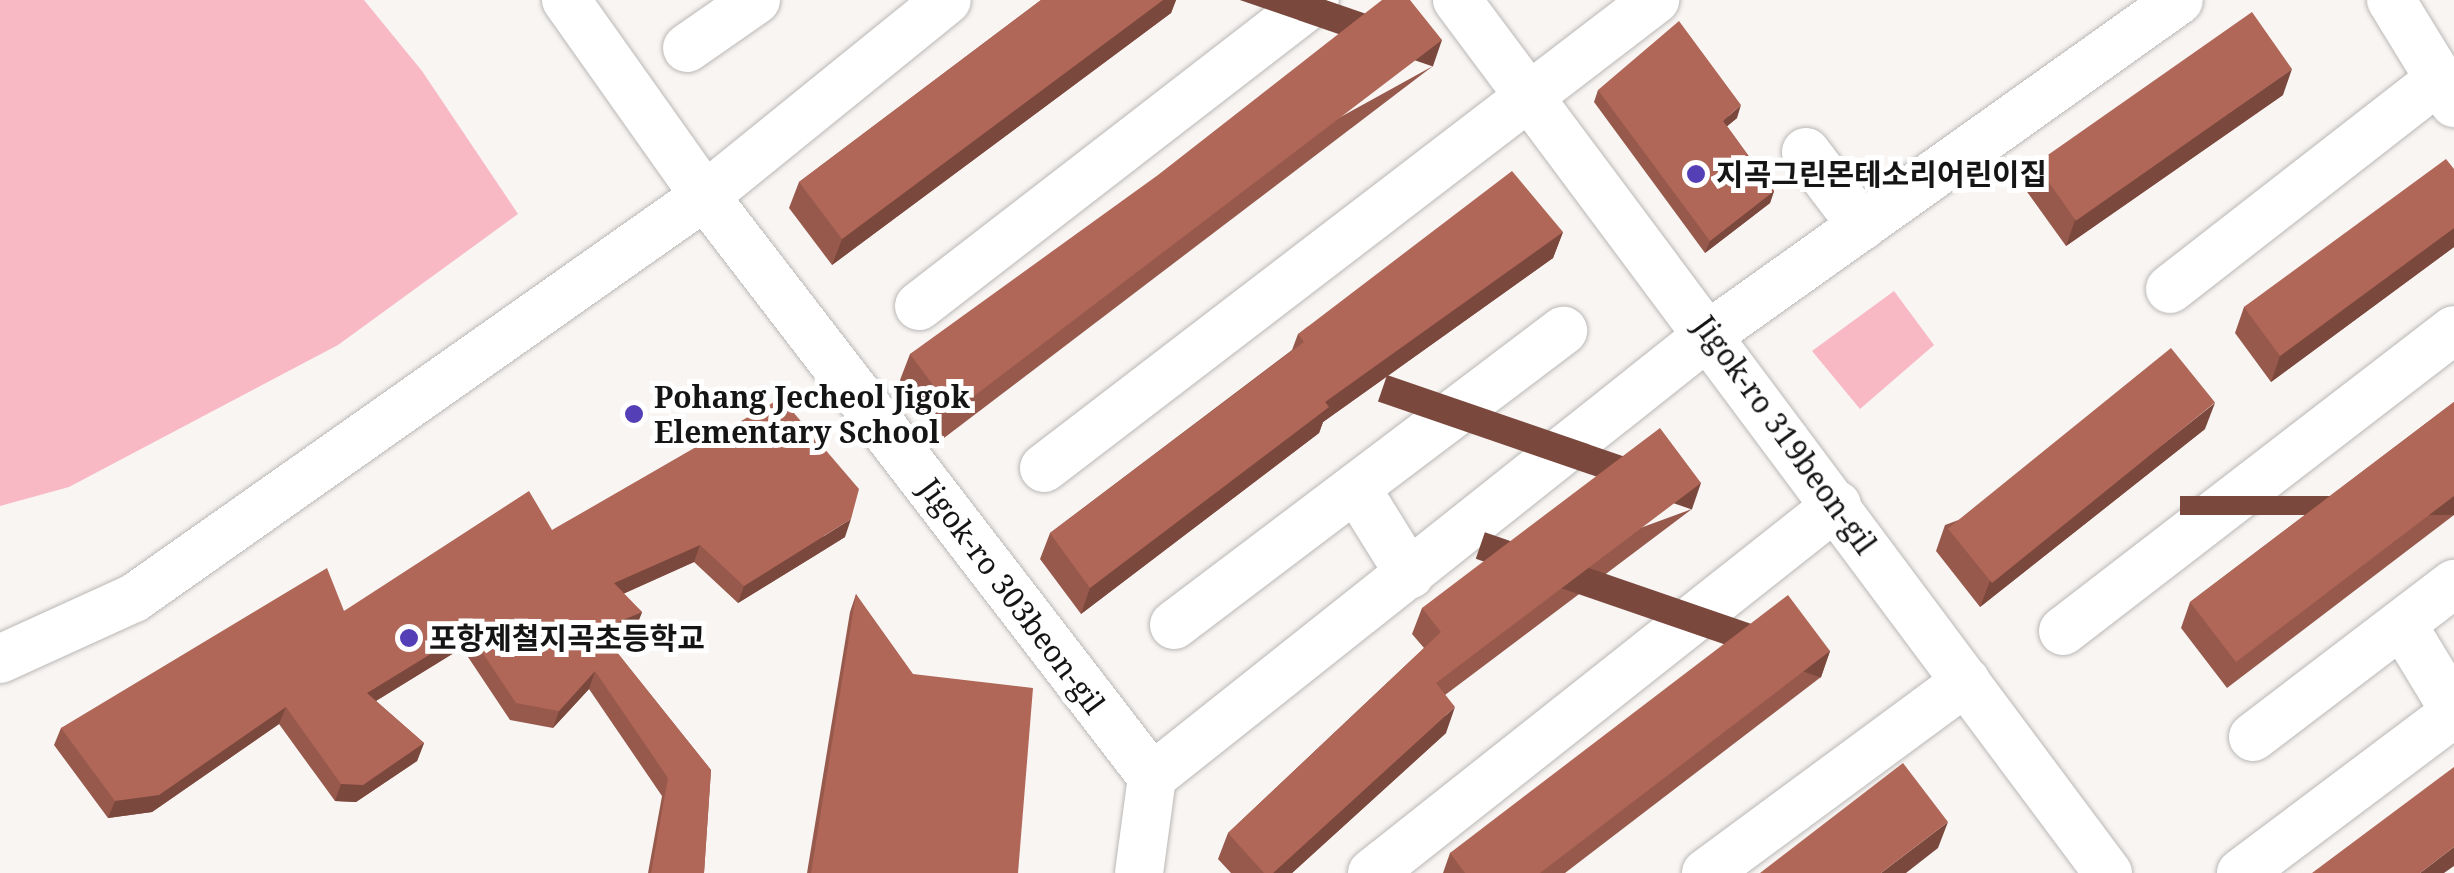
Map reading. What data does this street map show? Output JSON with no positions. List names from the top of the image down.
{
  "streets": {
    "street": ["Jigok-ro 319beon-gil", "Jigok-ro 303beon-gil"]
  },
  "places": ["지곡그린몬테소리어린이집", "Pohang Jecheol Jigok Elementary School", "포항제철지곡초등학교"]
}
